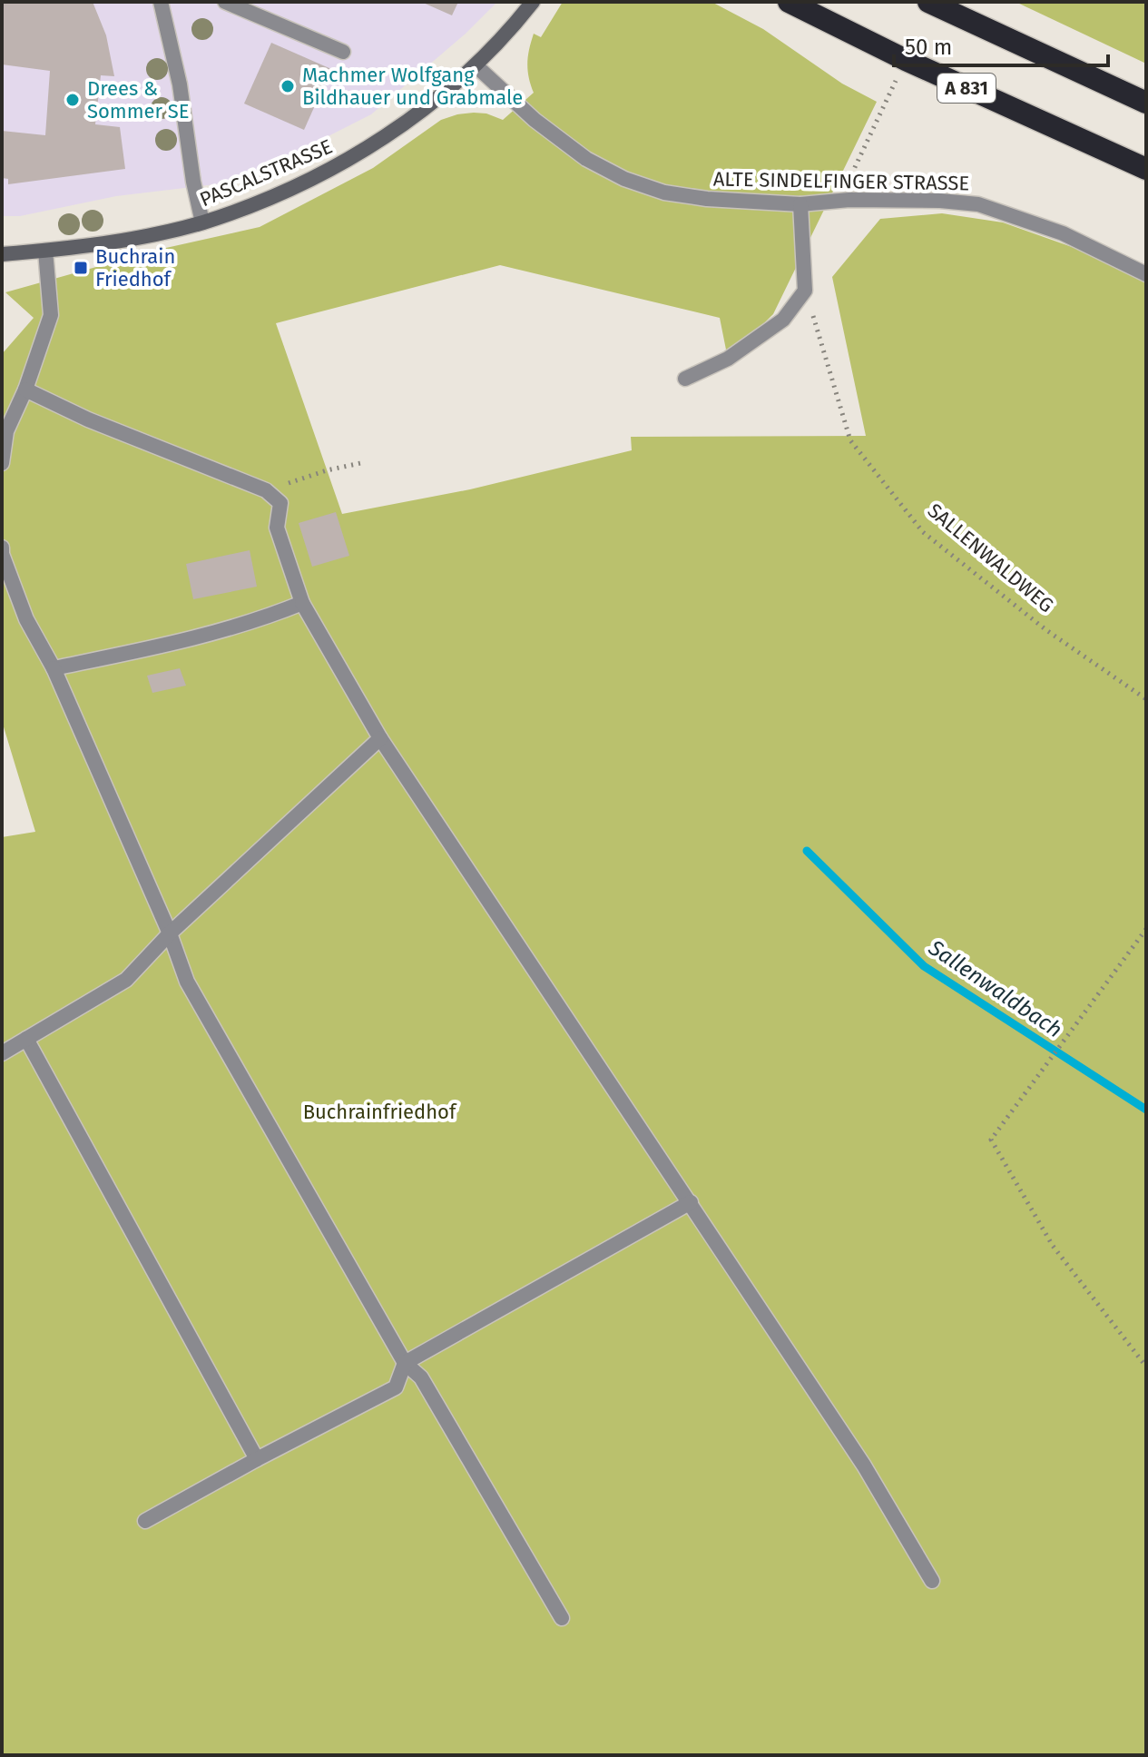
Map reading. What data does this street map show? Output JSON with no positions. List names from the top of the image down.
{
  "streets": {
    "highway": ["A 831"],
    "street": ["PASCALSTRASSE", "ALTE SINDELFINGER STRASSE"],
    "path": ["SALLENWALDWEG"]
  },
  "crossings": [
    ["PASCALSTRASSE", "ALTE SINDELFINGER STRASSE"]
  ],
  "water": ["Sallenwaldbach"],
  "parks": ["Buchrainfriedhof"],
  "places": {
    "other": ["Machmer Wolfgang Bildhauer und Grabmale", "Drees & Sommer SE"],
    "transit": ["Buchrain Friedhof"]
  },
  "scale_bar": "50 m"
}
